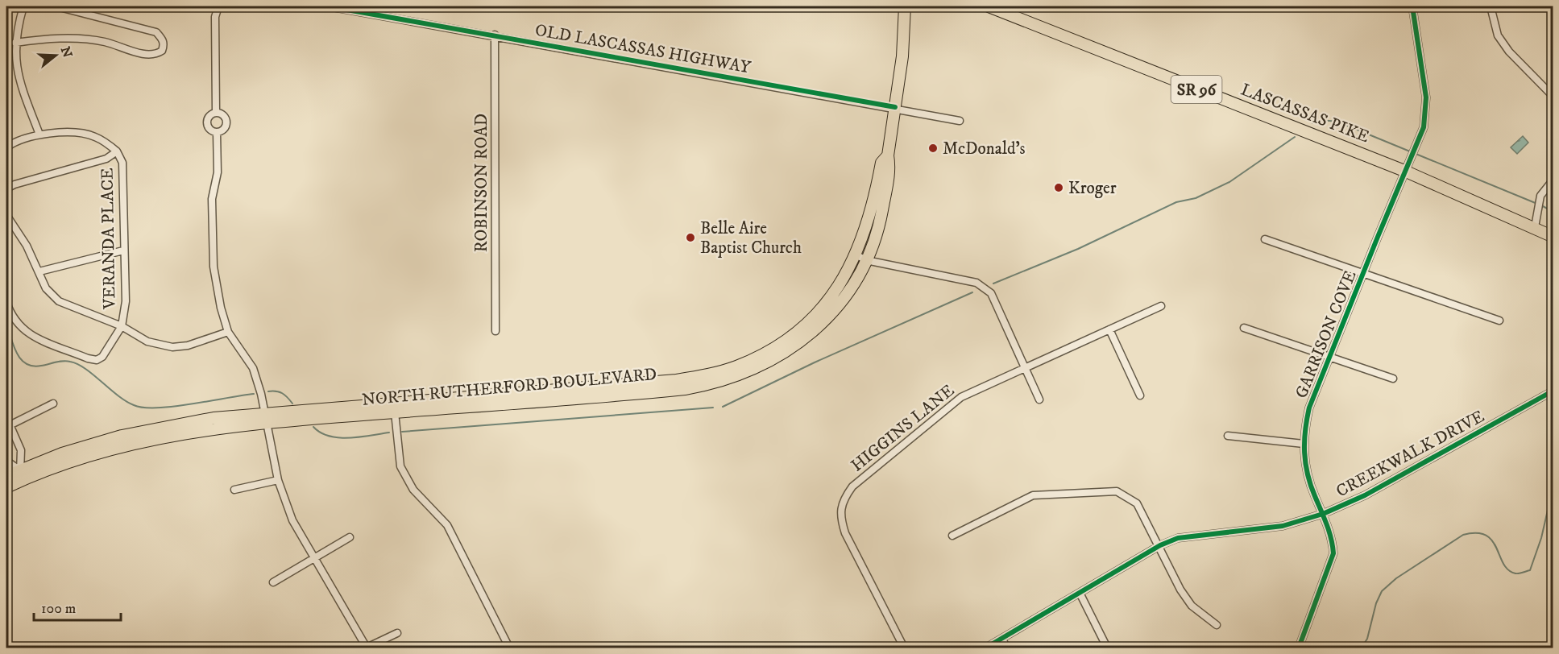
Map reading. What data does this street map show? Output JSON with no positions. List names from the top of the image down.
{
  "streets": {
    "main road": ["SR 96", "LASCASSAS PIKE", "NORTH RUTHERFORD BOULEVARD"],
    "street": [
      "OLD LASCASSAS HIGHWAY",
      "ROBINSON ROAD",
      "VERANDA PLACE",
      "GARRISON COVE",
      "HIGGINS LANE",
      "CREEKWALK DRIVE"
    ]
  },
  "crossings": [
    ["OLD LASCASSAS HIGHWAY", "ROBINSON ROAD"],
    ["OLD LASCASSAS HIGHWAY", "NORTH RUTHERFORD BOULEVARD"],
    ["LASCASSAS PIKE", "GARRISON COVE"],
    ["GARRISON COVE", "CREEKWALK DRIVE"]
  ],
  "places": ["McDonald's", "Kroger", "Belle Aire Baptist Church"],
  "scale_bar": "100 m",
  "north": "right"
}
